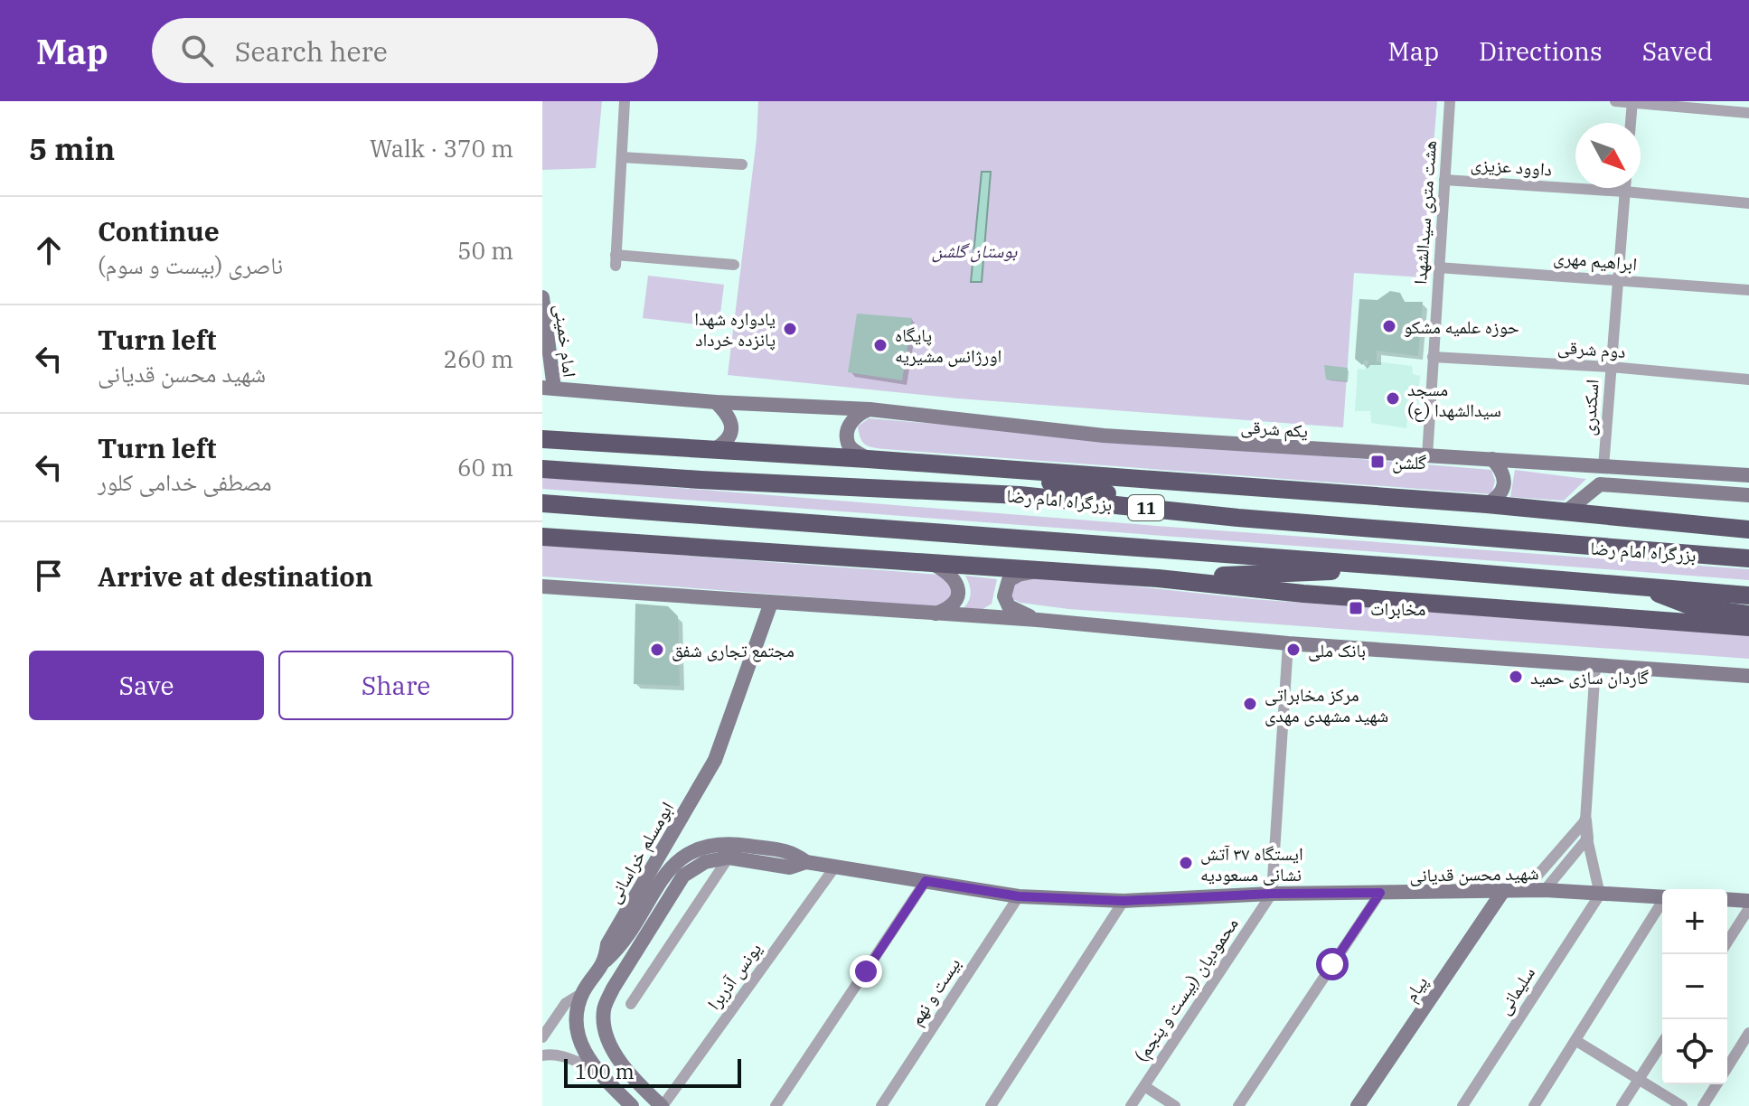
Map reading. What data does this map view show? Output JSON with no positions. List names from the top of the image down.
{
  "streets": {
    "highway": ["بزرگراه امام رضا", "11"],
    "main road": [
      "امام خمینی",
      "یکم شرقی",
      "ابومسلم خراسانی",
      "شهید محسن قدیانی",
      "پیام"
    ],
    "street": [
      "داوود عزیزی",
      "هشت متری سیدالشهدا",
      "ابراهیم مهری",
      "دوم شرقی",
      "اسکندری",
      "یونس آذربرا",
      "محمودیان (بیست و پنجم)",
      "سلیمانی",
      "بیست و نهم"
    ]
  },
  "crossings": [
    ["داوود عزیزی", "هشت متری سیدالشهدا"],
    ["داوود عزیزی", "اسکندری"],
    ["هشت متری سیدالشهدا", "ابراهیم مهری"],
    ["هشت متری سیدالشهدا", "دوم شرقی"],
    ["هشت متری سیدالشهدا", "یکم شرقی"],
    ["ابراهیم مهری", "اسکندری"],
    ["امام خمینی", "یکم شرقی"],
    ["دوم شرقی", "اسکندری"],
    ["اسکندری", "یکم شرقی"],
    ["ابومسلم خراسانی", "شهید محسن قدیانی"],
    ["شهید محسن قدیانی", "یونس آذربرا"],
    ["شهید محسن قدیانی", "پیام"],
    ["شهید محسن قدیانی", "محمودیان (بیست و پنجم)"],
    ["شهید محسن قدیانی", "سلیمانی"],
    ["شهید محسن قدیانی", "بیست و نهم"]
  ],
  "parks": ["بوستان گلشن"],
  "places": {
    "other": [
      "حوزه علمیه مشکو",
      "یادواره شهدا پانزده خرداد",
      "پایگاه اورژانس مشیریه",
      "مسجد سیدالشهدا (ع)",
      "مجتمع تجاری شفق",
      "بانک ملی",
      "گاردان سازی حمید",
      "مرکز مخابراتی شهید مشهدی مهدی",
      "ایستگاه ۳۷ آتش نشانی مسعودیه"
    ],
    "transit": ["گلشن", "مخابرات"]
  },
  "scale_bar": "100 m",
  "north": "bottom right",
  "page": {
    "header": "Map",
    "search": "Search here",
    "nav": ["Map", "Directions", "Saved"],
    "heading": ["5 min", "Walk · 370 m"],
    "list": [
      ["Continue", "ناصری (بیست و سوم)", "50 m"],
      ["Turn left", "شهید محسن قدیانی", "260 m"],
      ["Turn left", "مصطفی خدامی کلور", "60 m"],
      "Arrive at destination"
    ],
    "buttons": ["Save", "Share"],
    "map_buttons": ["+", "−"],
    "scale": "100 m"
  }
}
